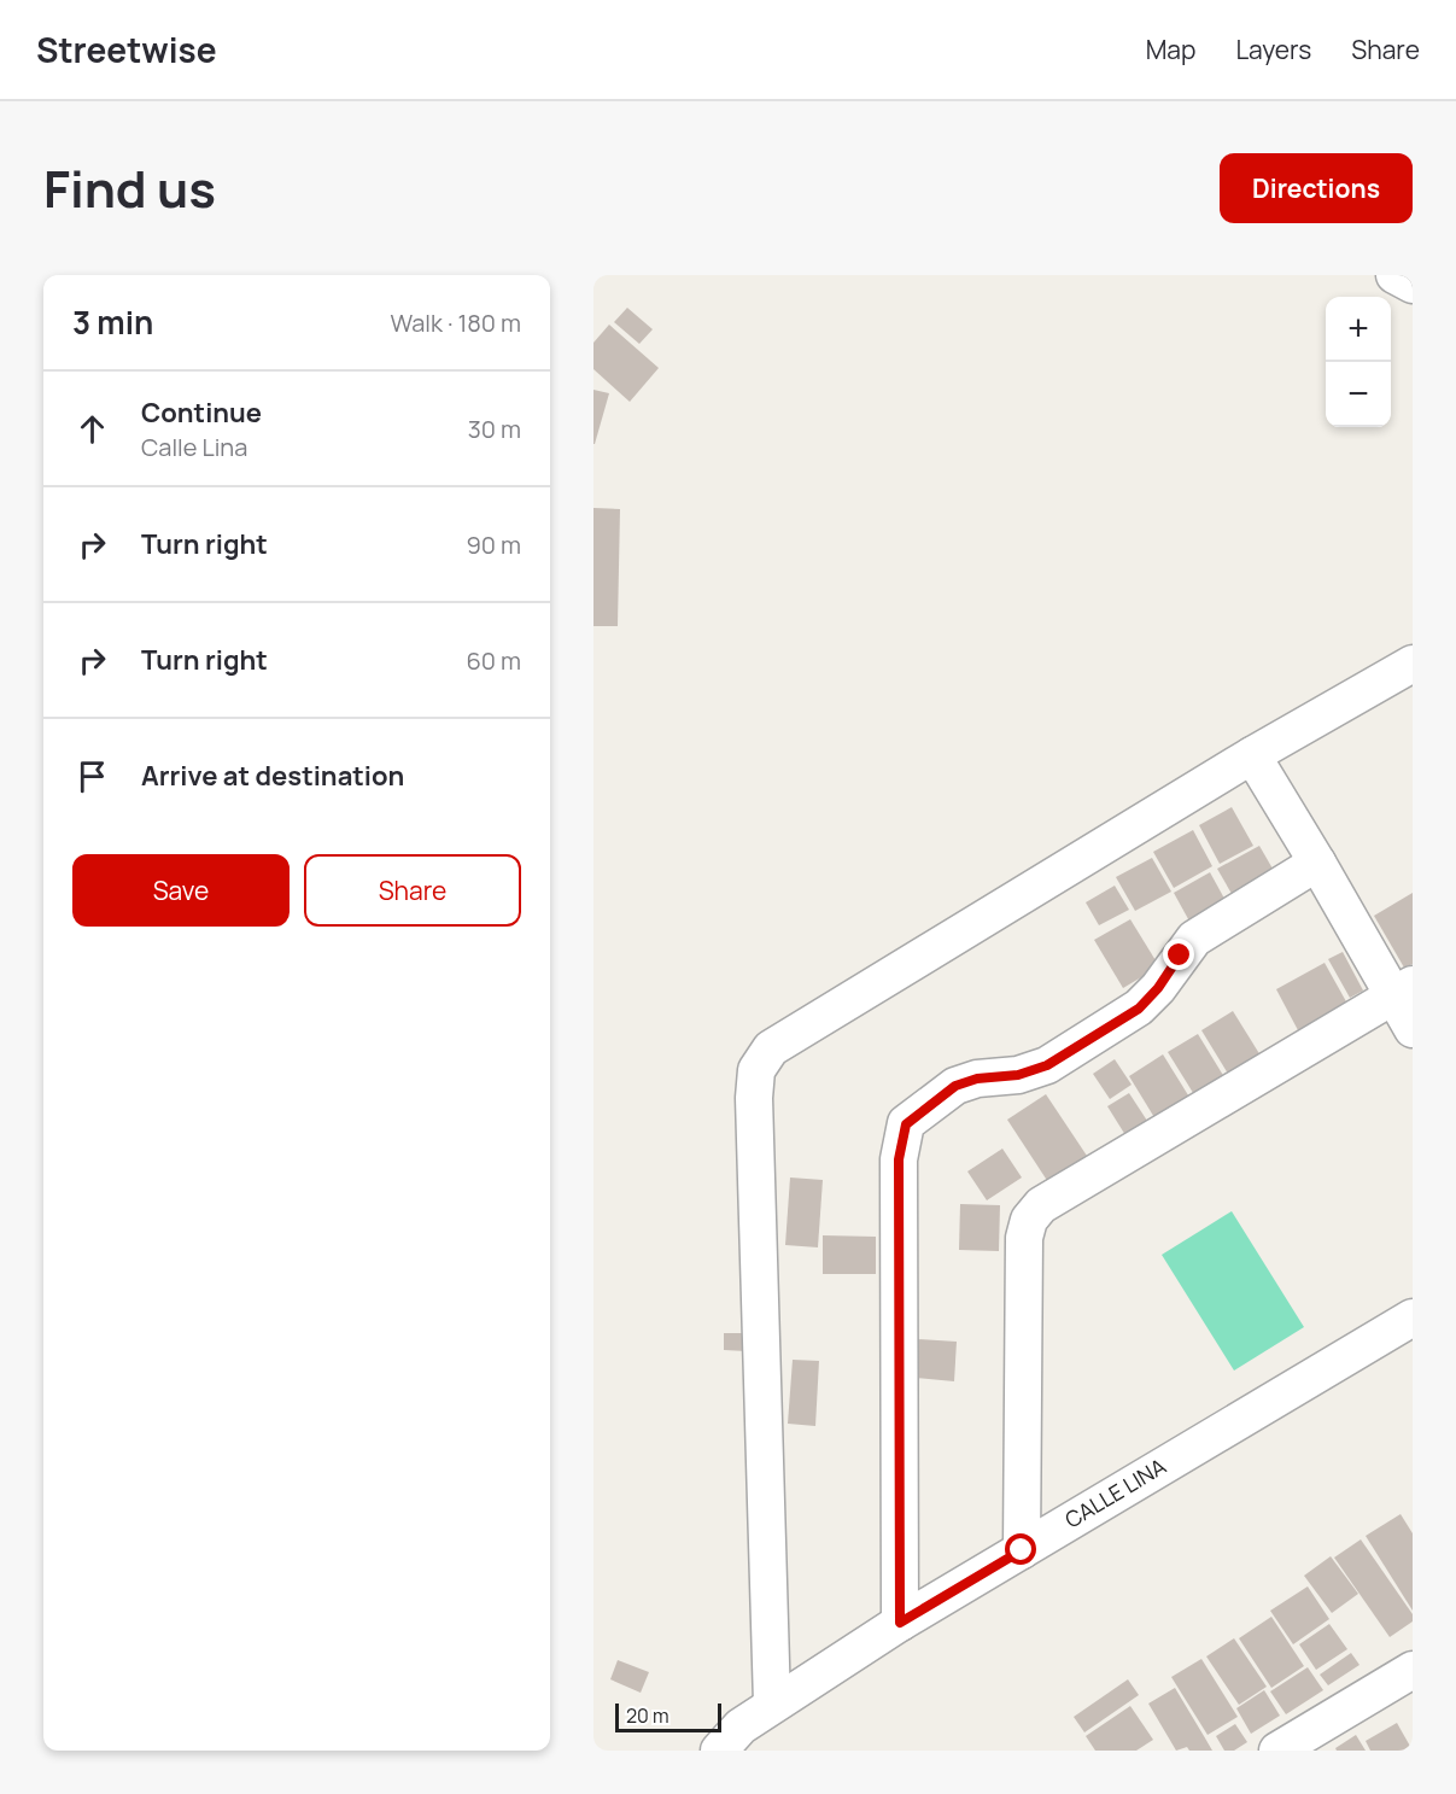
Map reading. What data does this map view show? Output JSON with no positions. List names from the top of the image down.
{
  "streets": {
    "street": ["CALLE LINA"]
  },
  "scale_bar": "20 m",
  "page": {
    "header": "Streetwise",
    "nav": ["Map", "Layers", "Share"],
    "title": "Find us",
    "buttons": [
      "Directions",
      ["Save", "Share"]
    ],
    "heading": ["3 min", "Walk · 180 m"],
    "map_buttons": ["+", "−"],
    "list": [
      ["Continue", "Calle Lina", "30 m"],
      ["Turn right", "90 m"],
      ["Turn right", "60 m"],
      "Arrive at destination"
    ],
    "scale": "20 m"
  }
}
